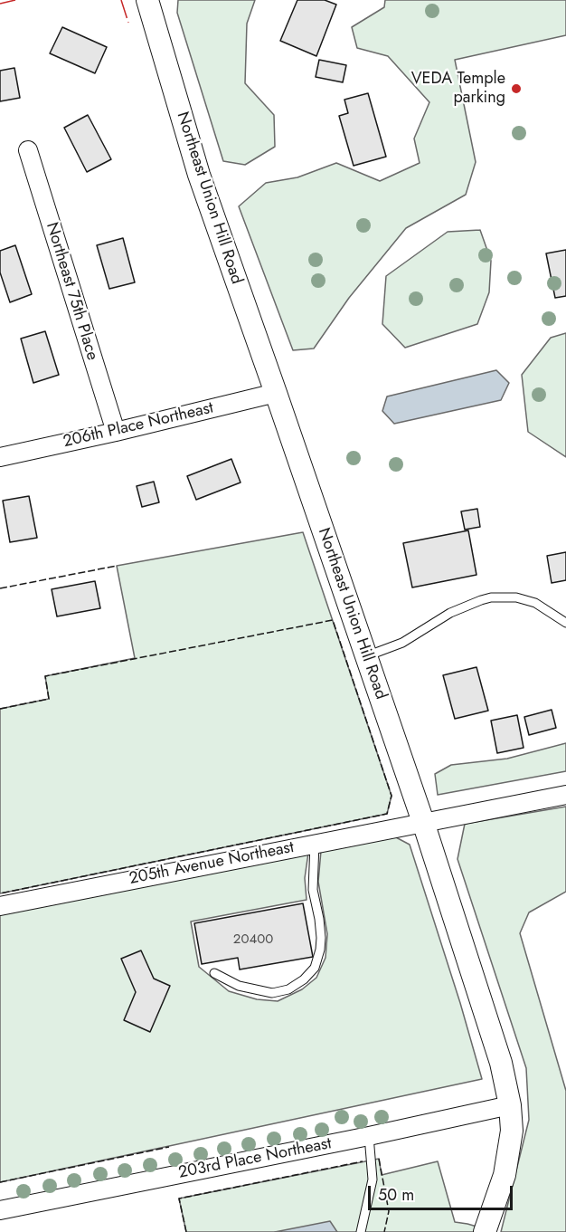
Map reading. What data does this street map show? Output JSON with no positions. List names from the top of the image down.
{
  "streets": {
    "street": [
      "Northeast Union Hill Road",
      "Northeast 75th Place",
      "206th Place Northeast",
      "205th Avenue Northeast",
      "203rd Place Northeast"
    ]
  },
  "crossings": [
    ["Northeast Union Hill Road", "206th Place Northeast"],
    ["Northeast Union Hill Road", "205th Avenue Northeast"],
    ["Northeast Union Hill Road", "203rd Place Northeast"],
    ["Northeast 75th Place", "206th Place Northeast"]
  ],
  "places": ["VEDA Temple parking"],
  "house_numbers": ["20400"],
  "scale_bar": "50 m"
}
